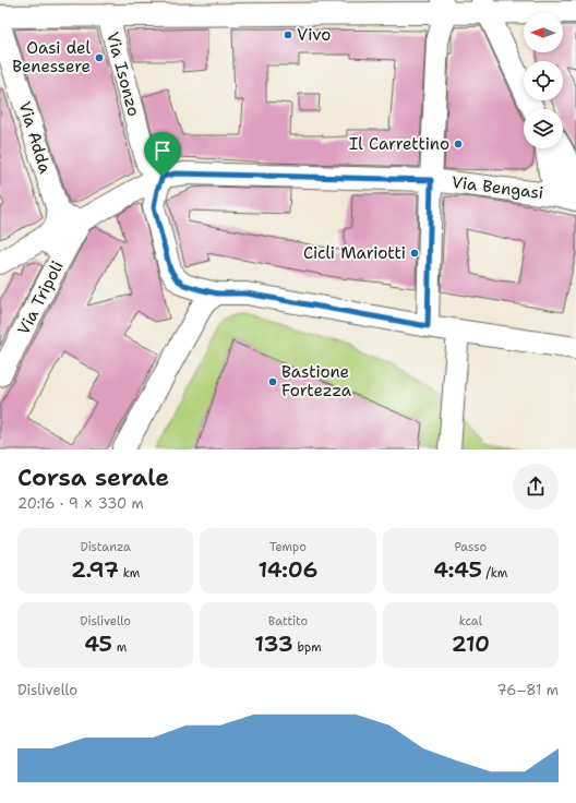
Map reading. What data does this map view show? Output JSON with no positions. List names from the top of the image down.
{
  "streets": {
    "street": [
      "Via Isonzo",
      "Via Adda",
      "Via Bengasi",
      "Via Tripoli"
    ]
  },
  "crossings": [
    ["Via Isonzo", "Via Bengasi"],
    ["Via Bengasi", "Via Tripoli"]
  ],
  "places": [
    "Vivo",
    "Oasi del Benessere",
    "Il Carrettino",
    "Cicli Mariotti",
    "Bastione Fortezza"
  ],
  "north": "left",
  "page": {
    "heading": ["Corsa serale", "20:16 · 9 × 330 m"],
    "stats": [
      ["Distanza", "2.97 km"],
      ["Tempo", "14:06"],
      ["Passo", "4:45 /km"],
      ["Dislivello", "45 m"],
      ["Battito", "133 bpm"],
      ["kcal", "210"]
    ],
    "chart": ["Dislivello", "76–81 m"]
  }
}
